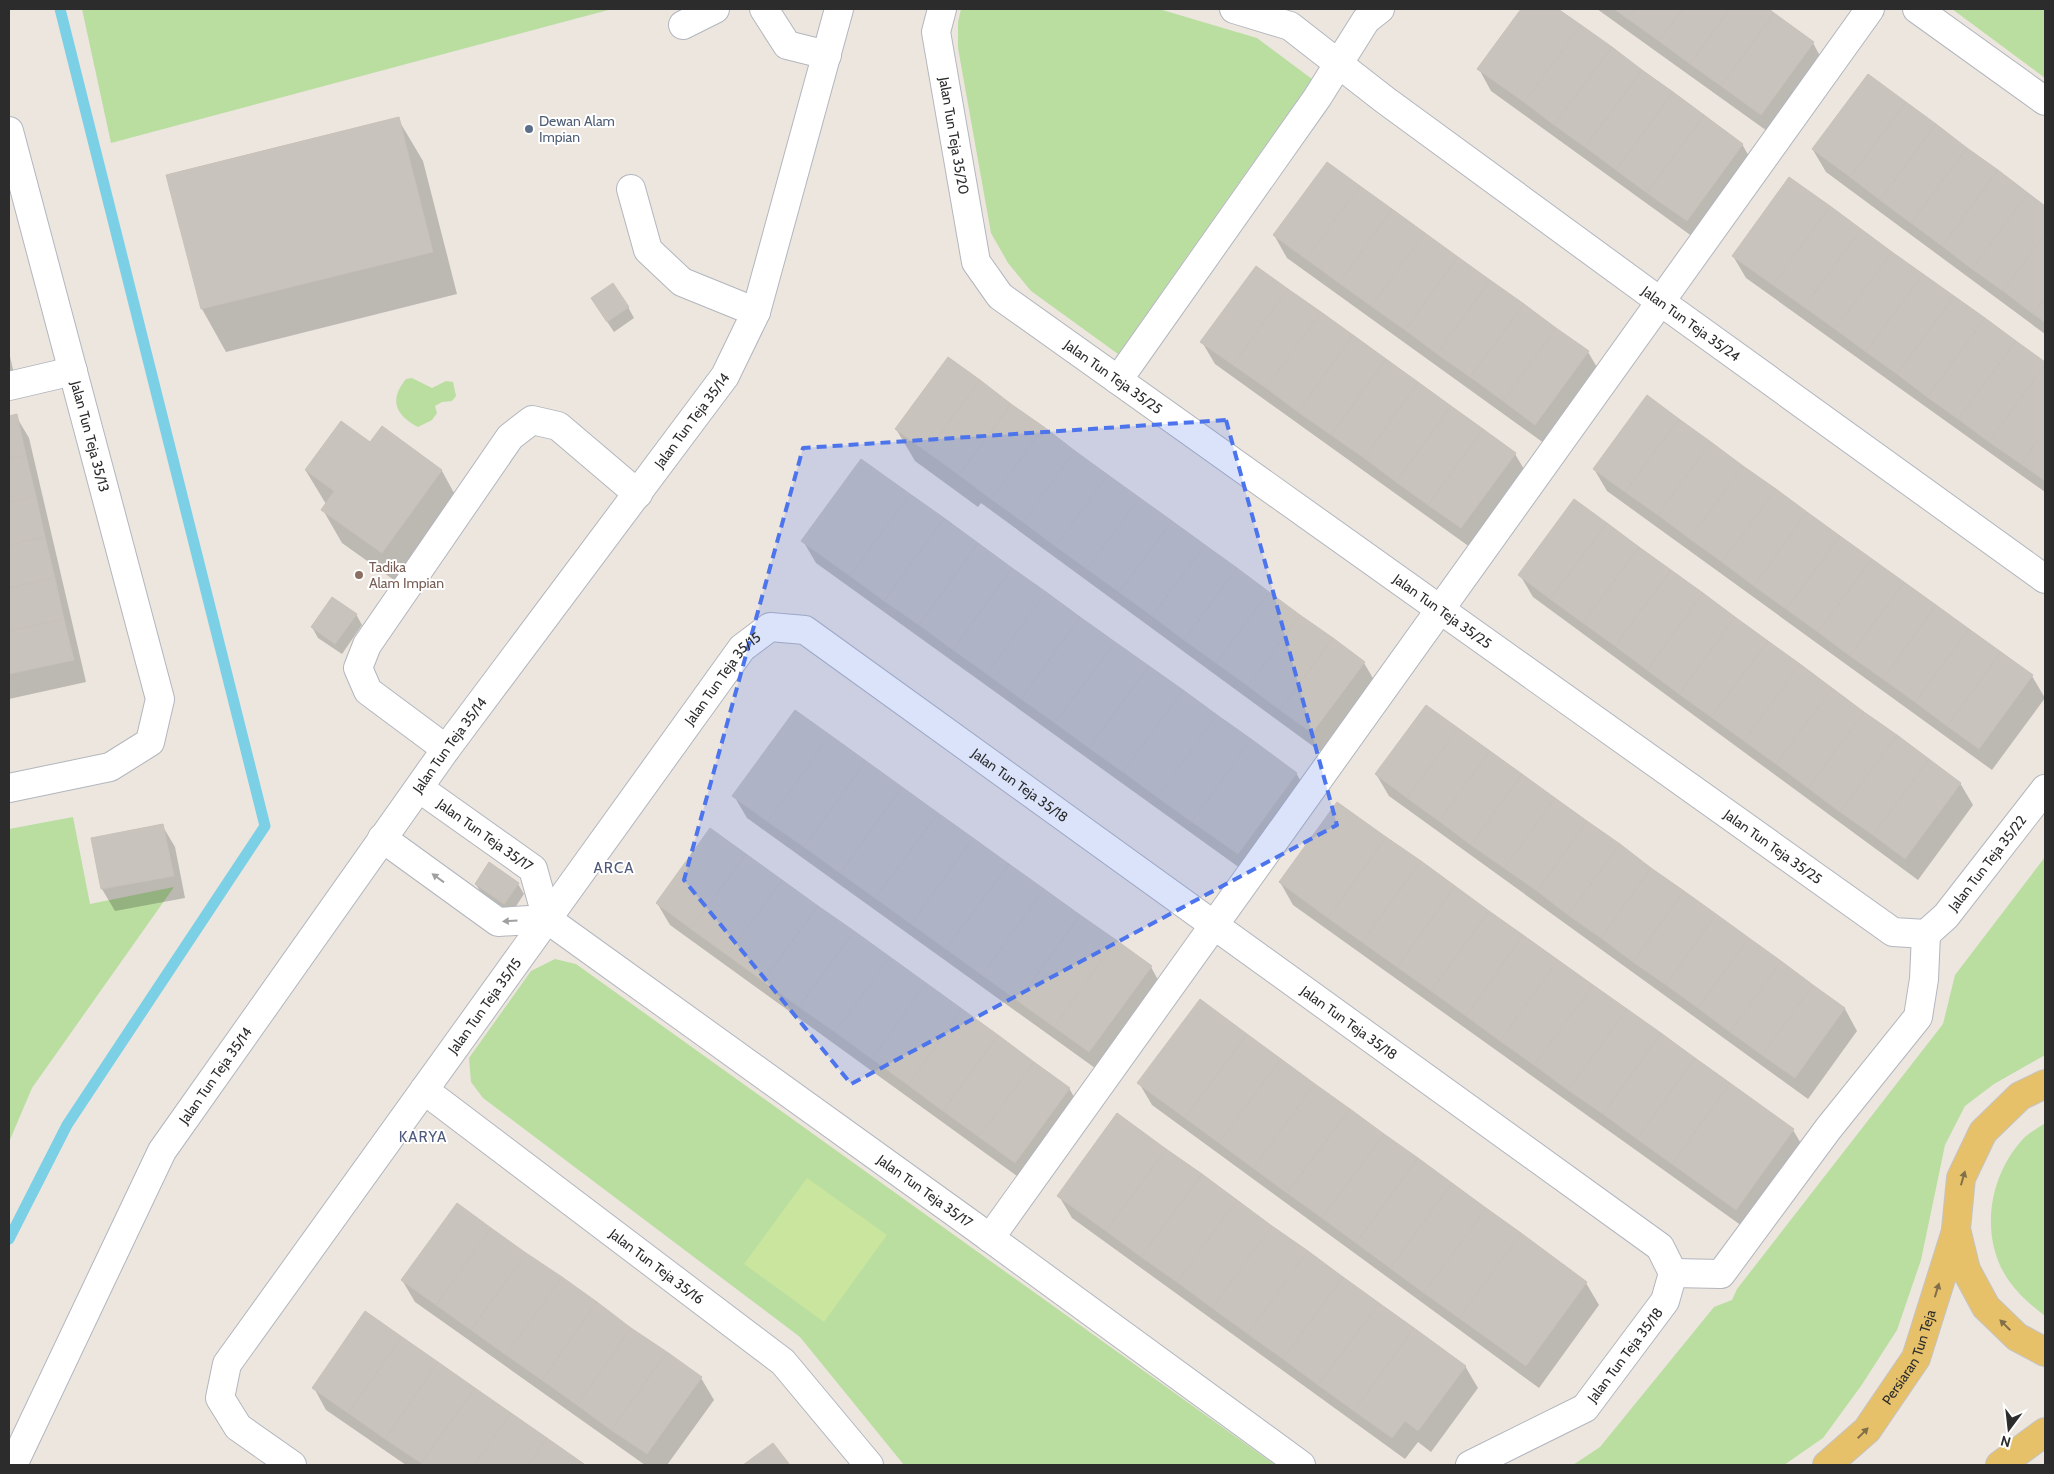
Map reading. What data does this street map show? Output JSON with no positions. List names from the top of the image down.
{
  "streets": {
    "main road": ["Persiaran Tun Teja"],
    "street": [
      "Jalan Tun Teja 35/20",
      "Jalan Tun Teja 35/24",
      "Jalan Tun Teja 35/25",
      "Jalan Tun Teja 35/14",
      "Jalan Tun Teja 35/13",
      "Jalan Tun Teja 35/15",
      "Jalan Tun Teja 35/18",
      "Jalan Tun Teja 35/17",
      "Jalan Tun Teja 35/22",
      "Jalan Tun Teja 35/16"
    ]
  },
  "crossings": [
    ["Jalan Tun Teja 35/20", "Jalan Tun Teja 35/25"],
    ["Jalan Tun Teja 35/25", "Jalan Tun Teja 35/22"],
    ["Jalan Tun Teja 35/14", "Jalan Tun Teja 35/17"],
    ["Jalan Tun Teja 35/15", "Jalan Tun Teja 35/18"],
    ["Jalan Tun Teja 35/15", "Jalan Tun Teja 35/17"],
    ["Jalan Tun Teja 35/15", "Jalan Tun Teja 35/16"]
  ],
  "one_way": ["Persiaran Tun Teja"],
  "districts": ["ARCA", "KARYA"],
  "places": ["Dewan Alam Impian", "Tadika Alam Impian"],
  "north": "bottom"
}
